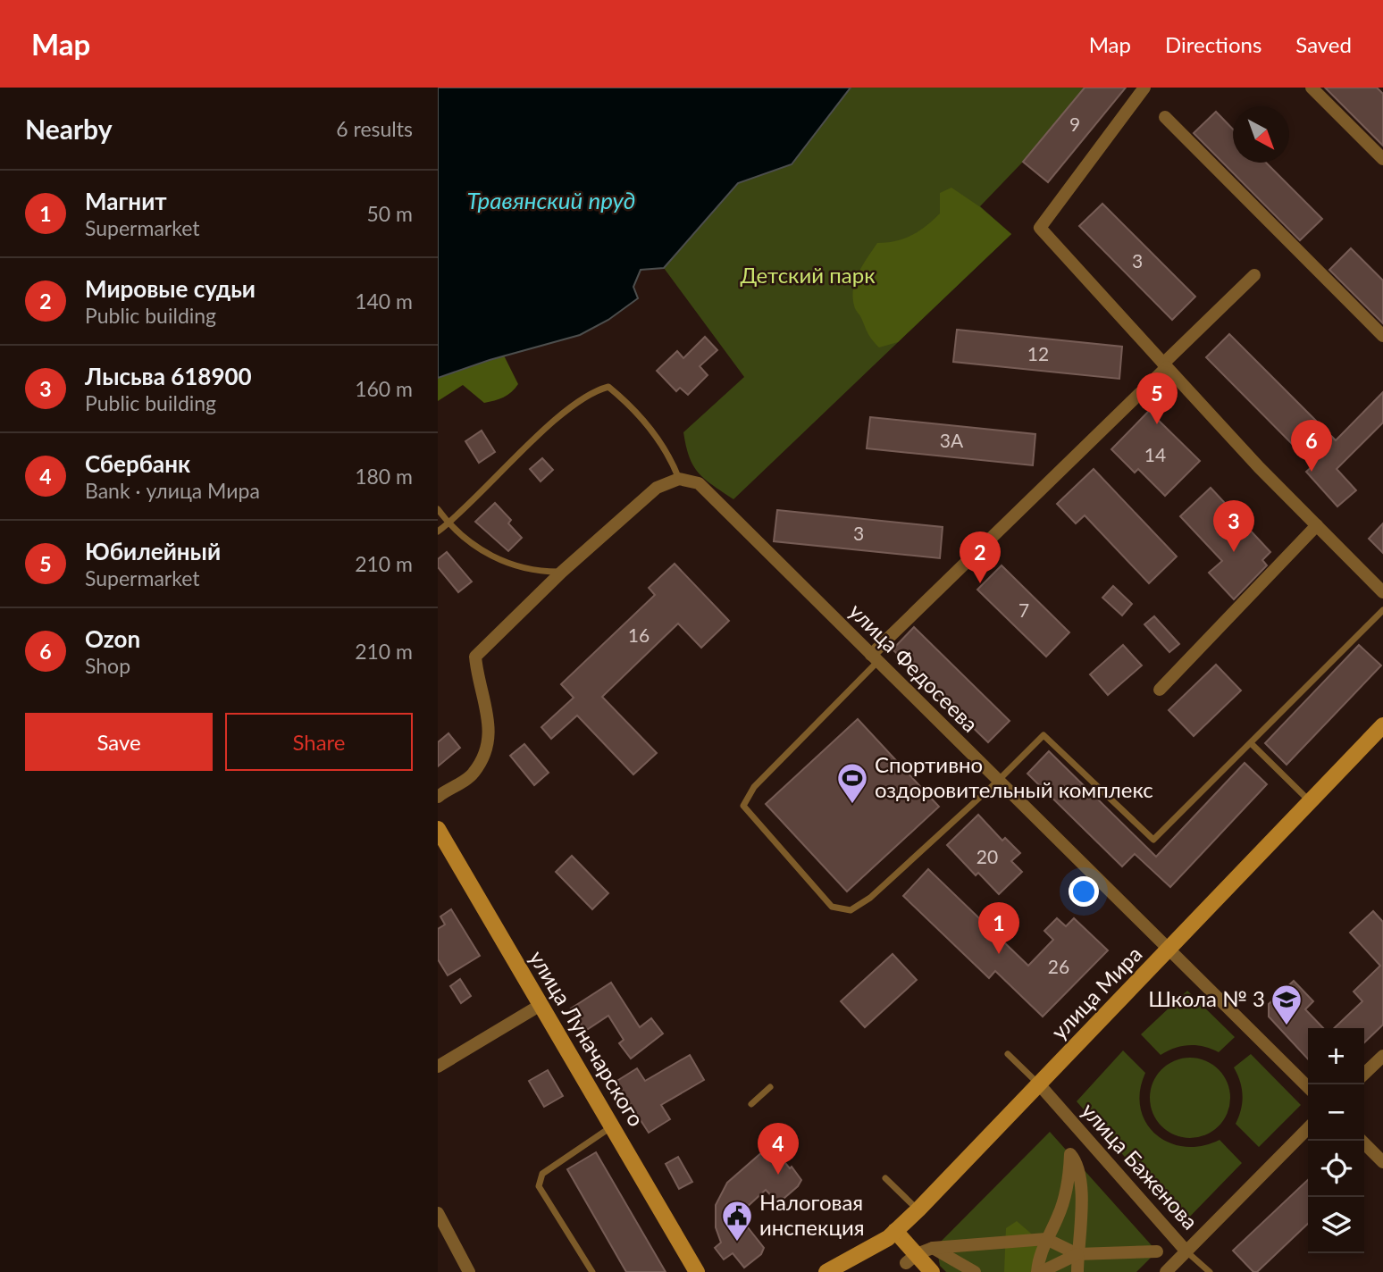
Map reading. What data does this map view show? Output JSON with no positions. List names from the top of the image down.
{
  "streets": {
    "street": [
      "улица Федосеева",
      "улица Мира",
      "улица Луначарского",
      "улица Баженова"
    ]
  },
  "crossings": [
    ["улица Федосеева", "улица Мира"],
    ["улица Мира", "улица Баженова"]
  ],
  "water": ["Травянский пруд"],
  "parks": ["Детский парк"],
  "places": {
    "sports": ["Спортивно оздоровительный комплекс"],
    "school or university": ["Школа № 3"],
    "public building": ["Налоговая инспекция"]
  },
  "house_numbers": [
    "9",
    "3",
    "12",
    "3А",
    "14",
    "3",
    "7",
    "16",
    "20",
    "26"
  ],
  "north": "bottom right",
  "page": {
    "header": "Map",
    "nav": ["Map", "Directions", "Saved"],
    "heading": ["Nearby", "6 results"],
    "list": [
      {
        "mark": "1",
        "name": "Магнит",
        "note": "Supermarket",
        "value": "50 m"
      },
      {
        "mark": "2",
        "name": "Мировые судьи",
        "note": "Public building",
        "value": "140 m"
      },
      {
        "mark": "3",
        "name": "Лысьва 618900",
        "note": "Public building",
        "value": "160 m"
      },
      {
        "mark": "4",
        "name": "Сбербанк",
        "note": "Bank · улица Мира",
        "value": "180 m"
      },
      {
        "mark": "5",
        "name": "Юбилейный",
        "note": "Supermarket",
        "value": "210 m"
      },
      {
        "mark": "6",
        "name": "Ozon",
        "note": "Shop",
        "value": "210 m"
      }
    ],
    "pins": [
      "5",
      "6",
      "3",
      "2",
      "1",
      "4"
    ],
    "buttons": ["Save", "Share"],
    "map_buttons": ["+", "−"]
  }
}
